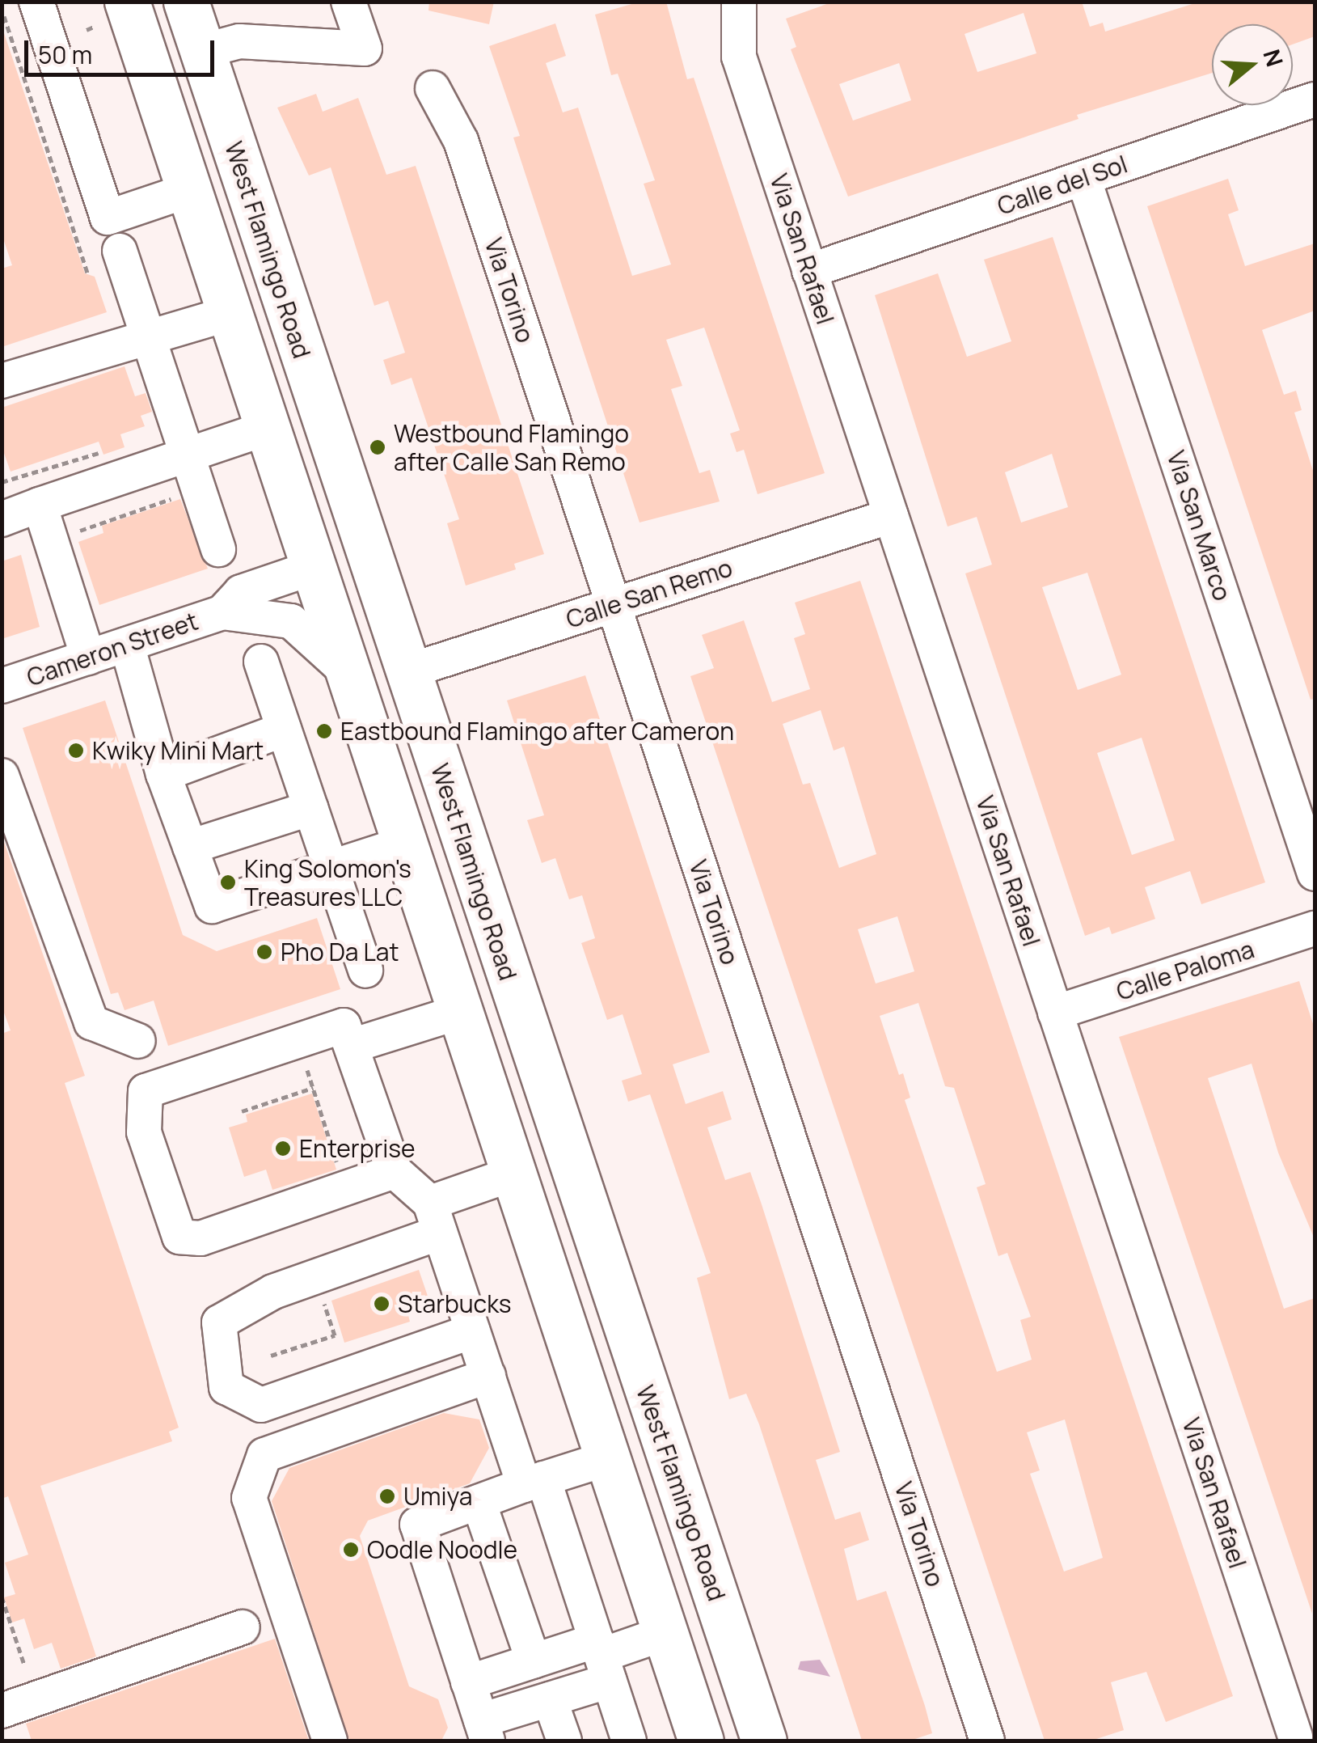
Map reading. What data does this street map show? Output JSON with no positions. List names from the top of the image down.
{
  "streets": {
    "main road": ["West Flamingo Road"],
    "street": [
      "Calle del Sol",
      "Via San Rafael",
      "Via Torino",
      "Via San Marco",
      "Calle San Remo",
      "Cameron Street",
      "Calle Paloma"
    ]
  },
  "crossings": [
    ["Calle del Sol", "Via San Rafael"],
    ["Calle del Sol", "Via San Marco"],
    ["Via San Rafael", "Calle San Remo"],
    ["Via San Rafael", "Calle Paloma"],
    ["West Flamingo Road", "Calle San Remo"],
    ["Via Torino", "Calle San Remo"]
  ],
  "places": [
    "Westbound Flamingo after Calle San Remo",
    "Eastbound Flamingo after Cameron",
    "Kwiky Mini Mart",
    "King Solomon's Treasures LLC",
    "Pho Da Lat",
    "Enterprise",
    "Starbucks",
    "Umiya",
    "Oodle Noodle"
  ],
  "scale_bar": "50 m",
  "north": "right"
}
